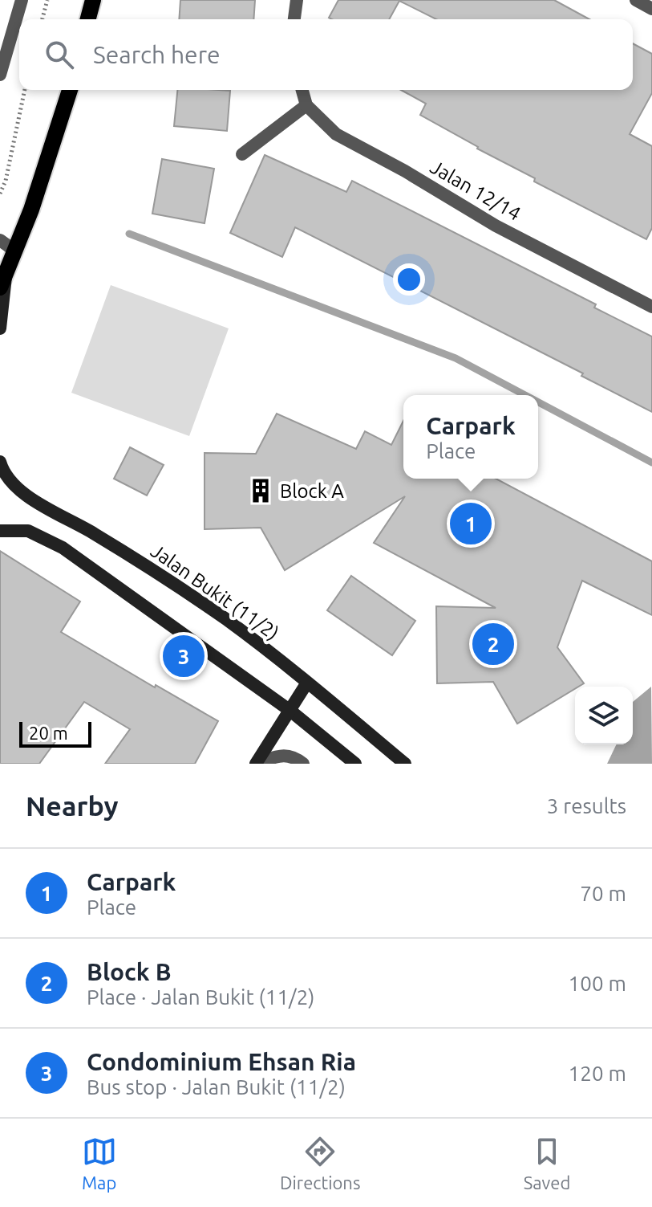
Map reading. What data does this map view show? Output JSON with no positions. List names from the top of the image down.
{
  "streets": {
    "street": ["Jalan 12/14", "Jalan Bukit (11/2)"]
  },
  "places": {
    "building": ["Block A"]
  },
  "scale_bar": "20 m",
  "page": {
    "search": "Search here",
    "popup": ["Carpark", "Place"],
    "pins": ["1", "2", "3"],
    "scale": "20 m",
    "heading": ["Nearby", "3 results"],
    "list": [
      {
        "mark": "1",
        "name": "Carpark",
        "note": "Place",
        "value": "70 m"
      },
      {
        "mark": "2",
        "name": "Block B",
        "note": "Place · Jalan Bukit (11/2)",
        "value": "100 m"
      },
      {
        "mark": "3",
        "name": "Condominium Ehsan Ria",
        "note": "Bus stop · Jalan Bukit (11/2)",
        "value": "120 m"
      }
    ],
    "nav": ["Map", "Directions", "Saved"]
  }
}
